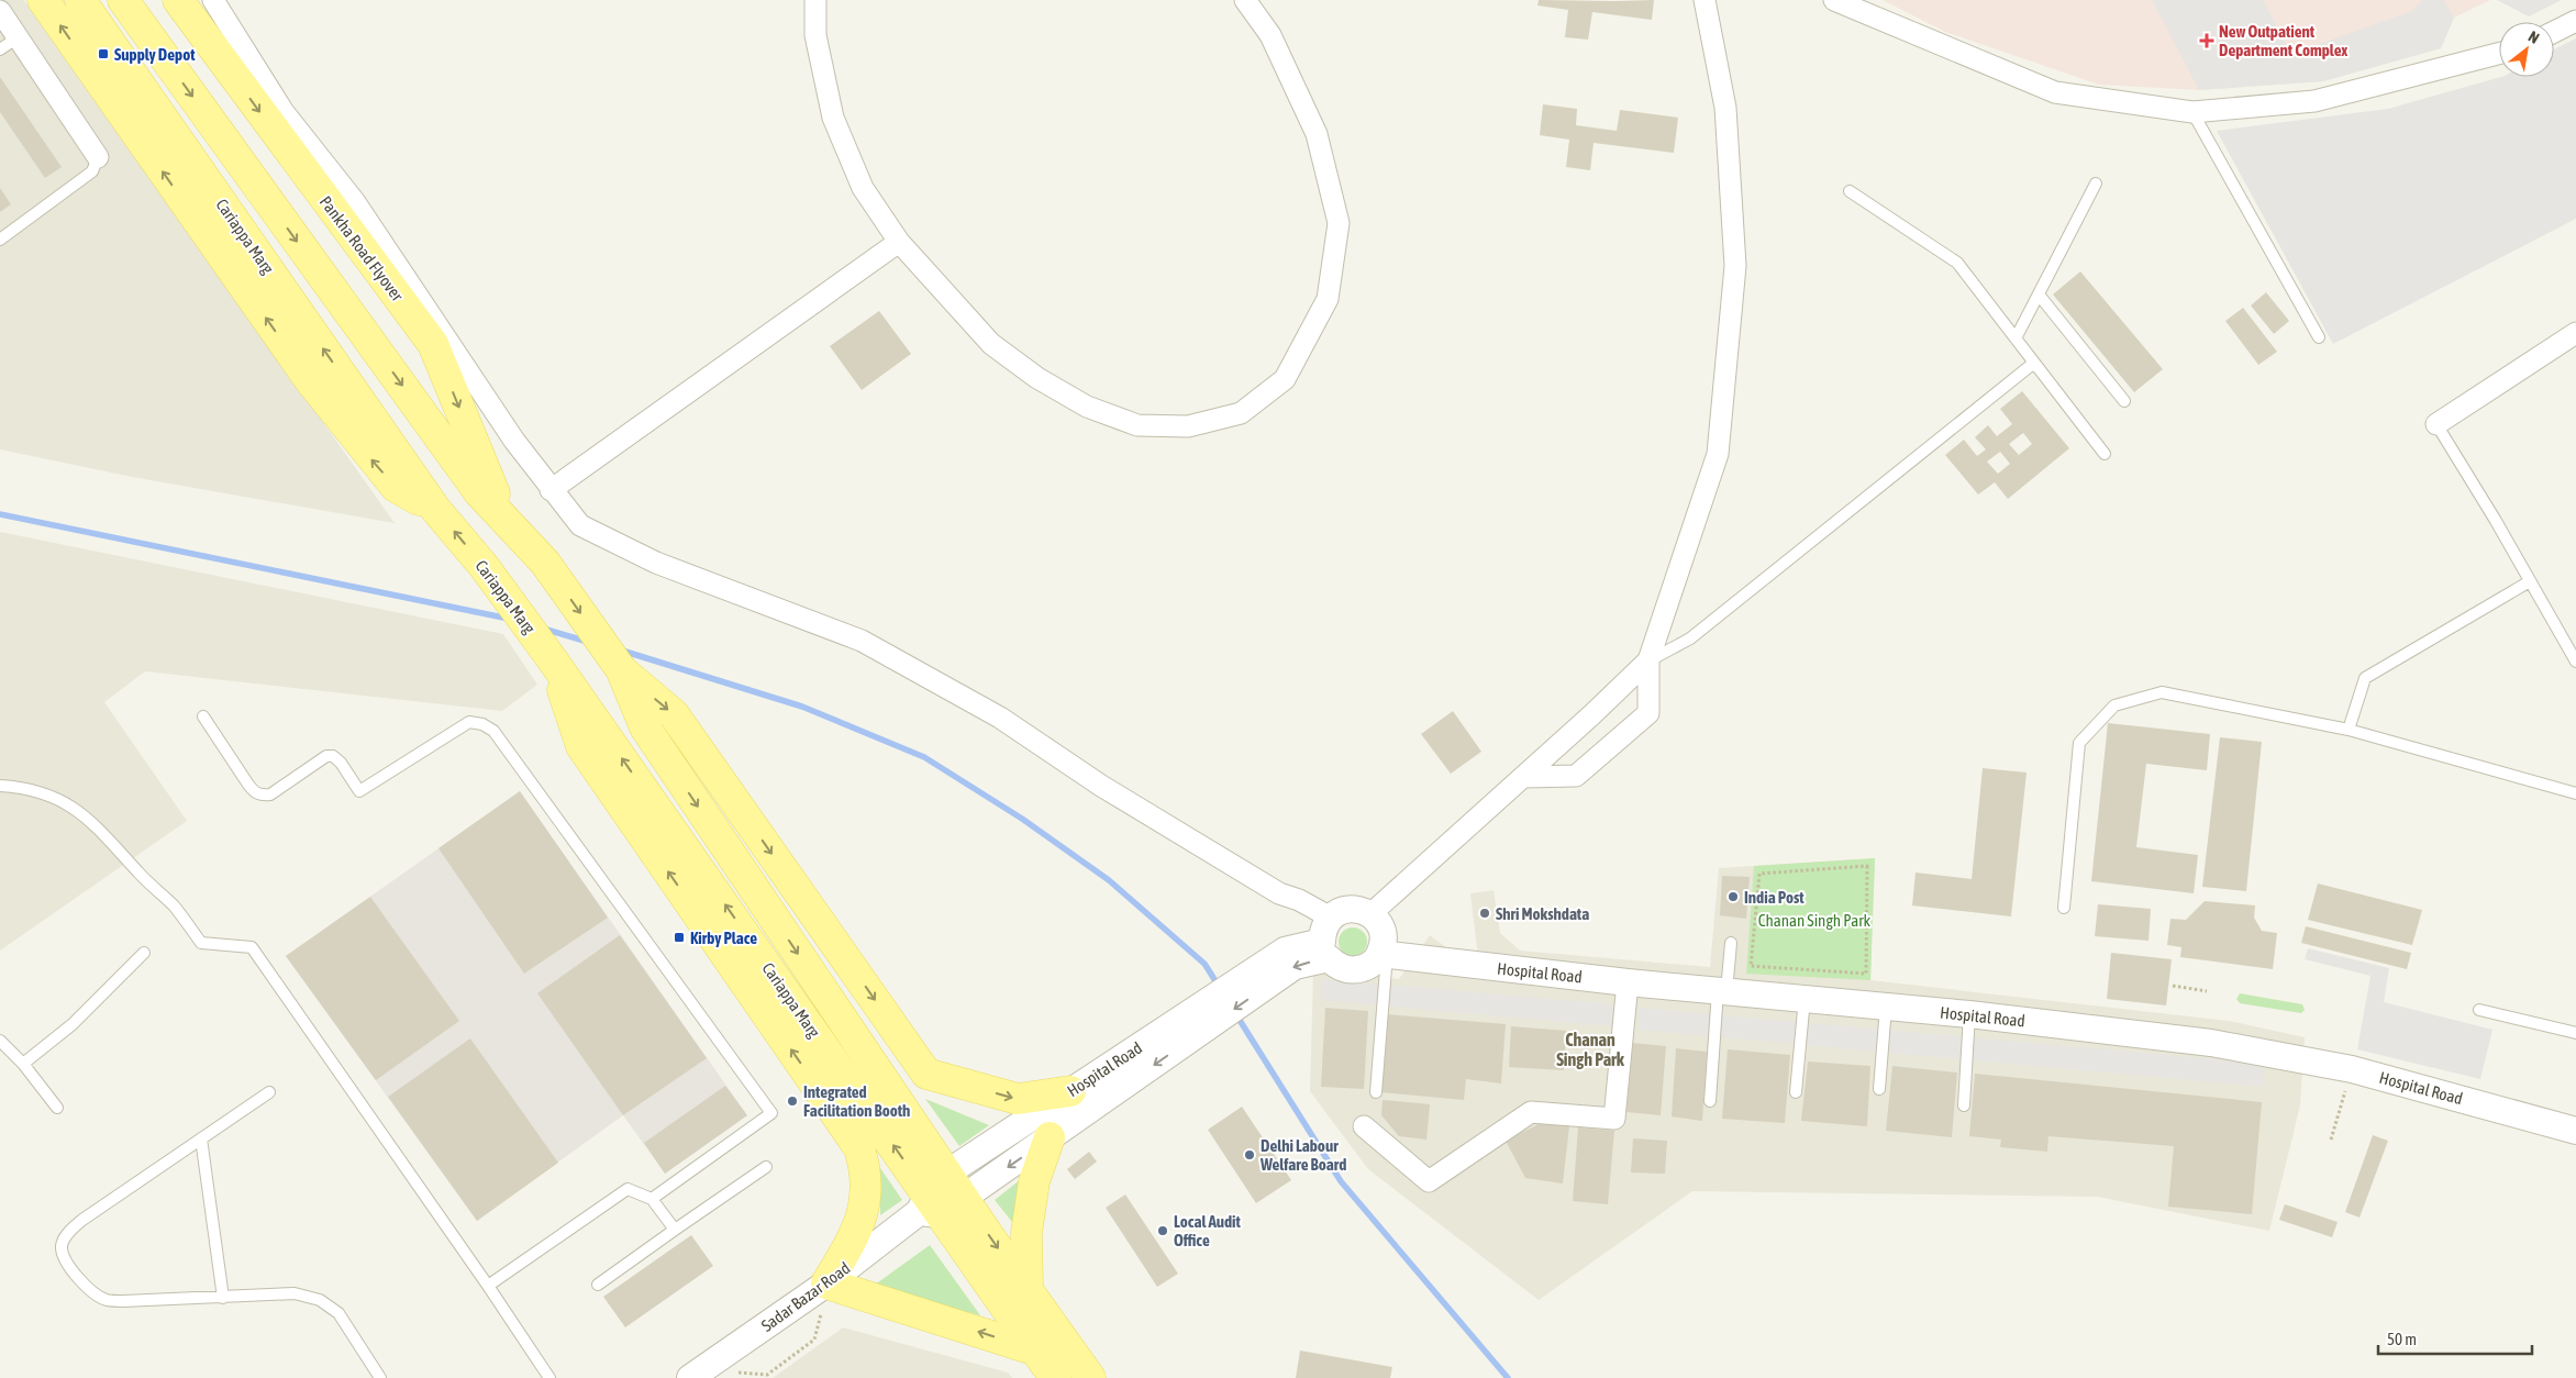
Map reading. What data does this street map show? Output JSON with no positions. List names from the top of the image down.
{
  "streets": {
    "main road": ["Cariappa Marg", "Pankha Road Flyover"],
    "street": ["Hospital Road", "Sadar Bazar Road"]
  },
  "crossings": [
    ["Cariappa Marg", "Pankha Road Flyover"],
    ["Cariappa Marg", "Hospital Road"],
    ["Cariappa Marg", "Sadar Bazar Road"],
    ["Hospital Road", "Sadar Bazar Road"]
  ],
  "districts": ["Chanan Singh Park"],
  "parks": ["Chanan Singh Park"],
  "places": {
    "health": ["New Outpatient Department Complex"],
    "transit": ["Supply Depot", "Kirby Place"],
    "other": [
      "India Post",
      "Shri Mokshdata",
      "Integrated Facilitation Booth",
      "Delhi Labour Welfare Board",
      "Local Audit Office"
    ]
  },
  "scale_bar": "50 m",
  "north": "top right"
}
